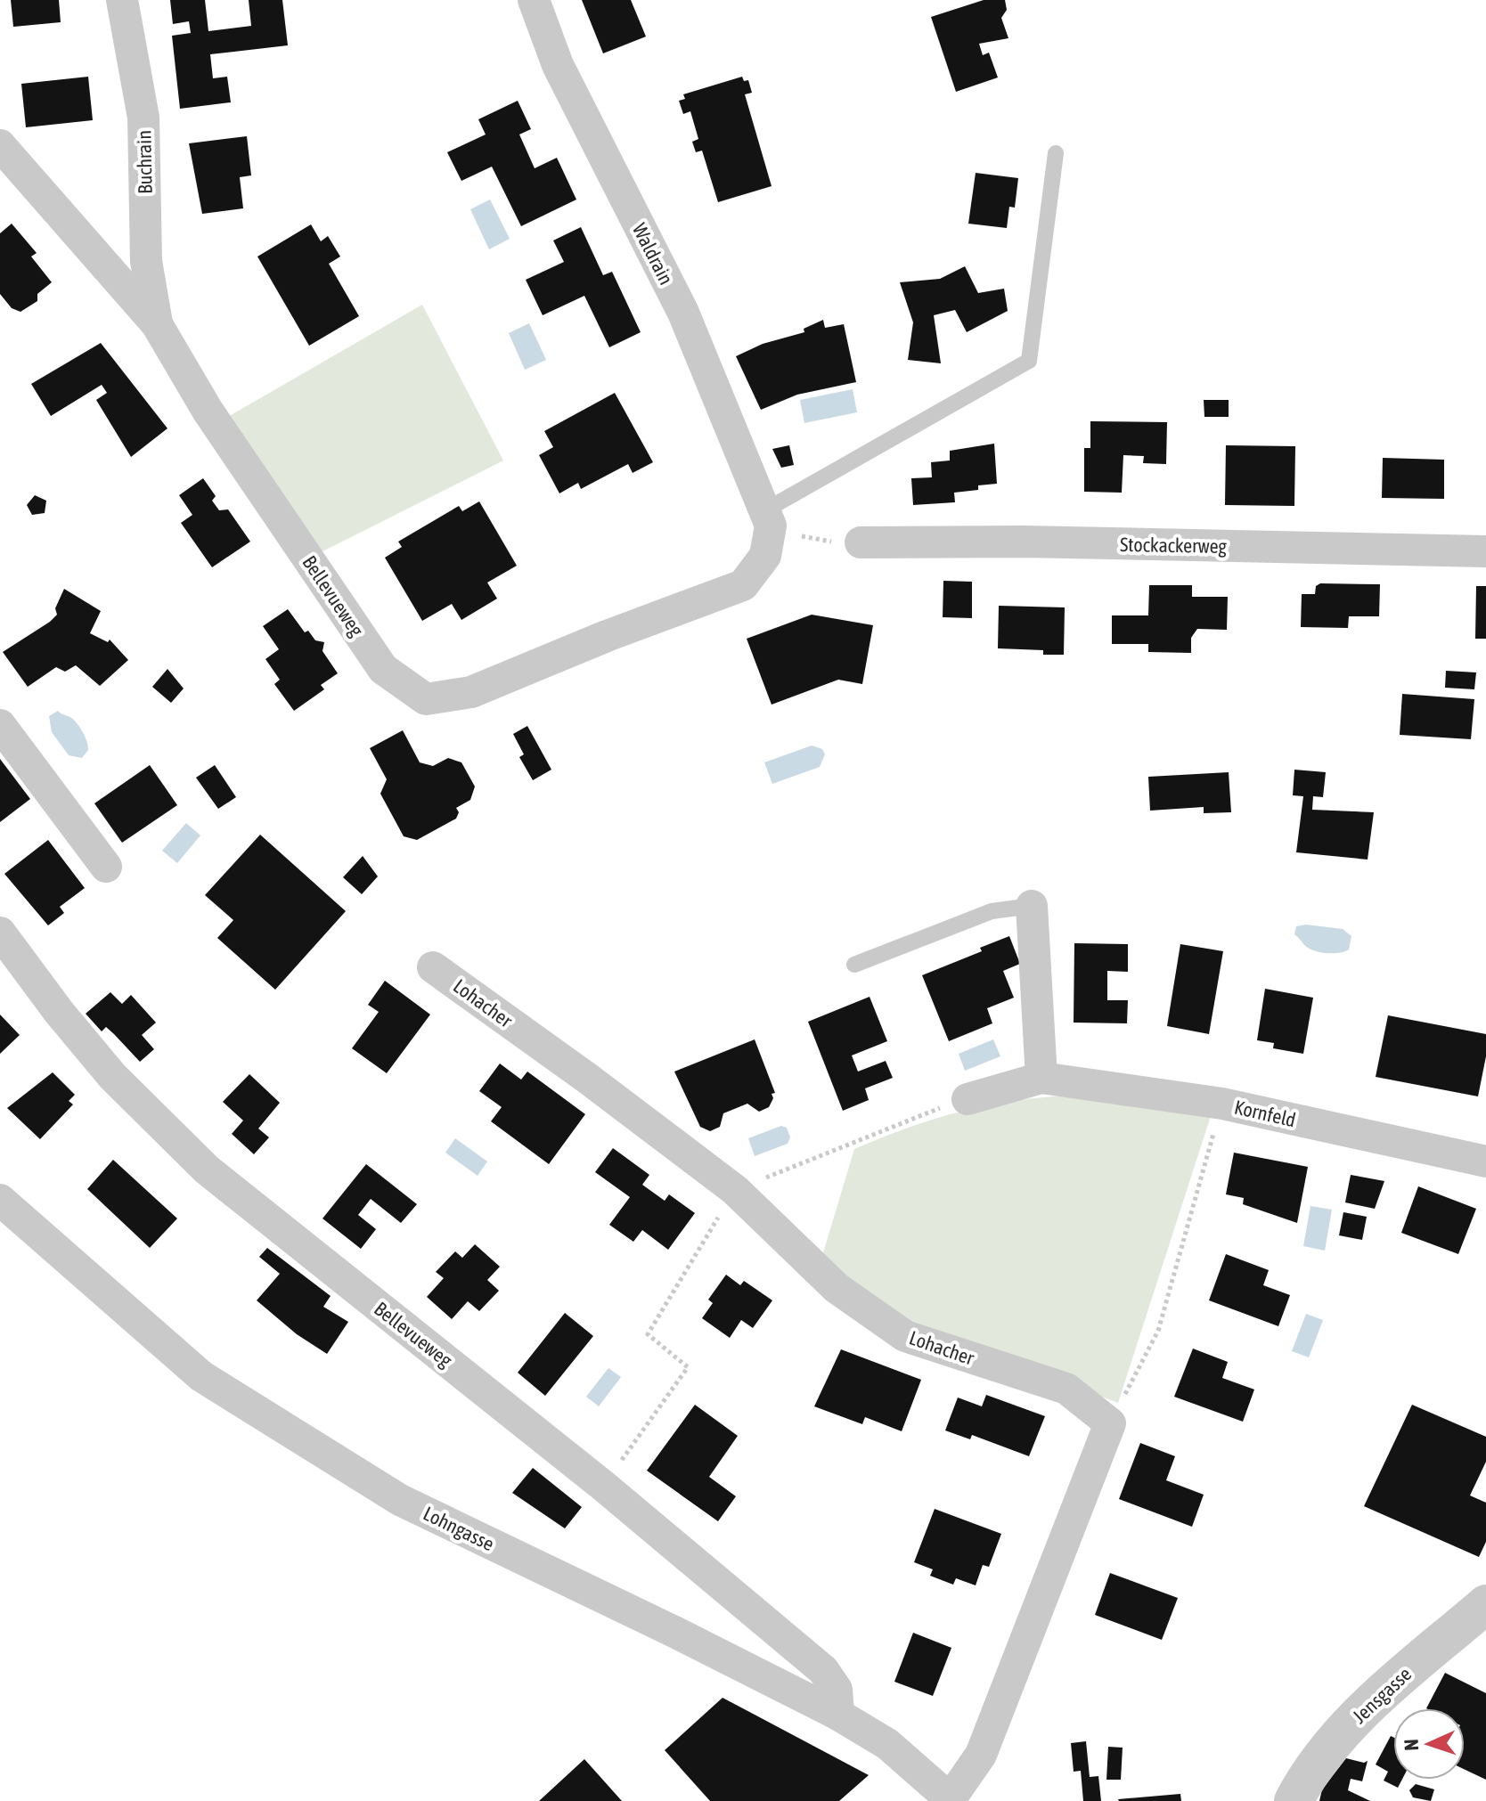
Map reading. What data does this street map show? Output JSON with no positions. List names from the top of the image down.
{
  "streets": {
    "street": [
      "Buchrain",
      "Waldrain",
      "Stockackerweg",
      "Bellevueweg",
      "Lohacher",
      "Kornfeld",
      "Lohngasse",
      "Jensgasse"
    ]
  },
  "crossings": [
    ["Buchrain", "Bellevueweg"],
    ["Waldrain", "Bellevueweg"],
    ["Bellevueweg", "Lohngasse"]
  ],
  "north": "left"
}
